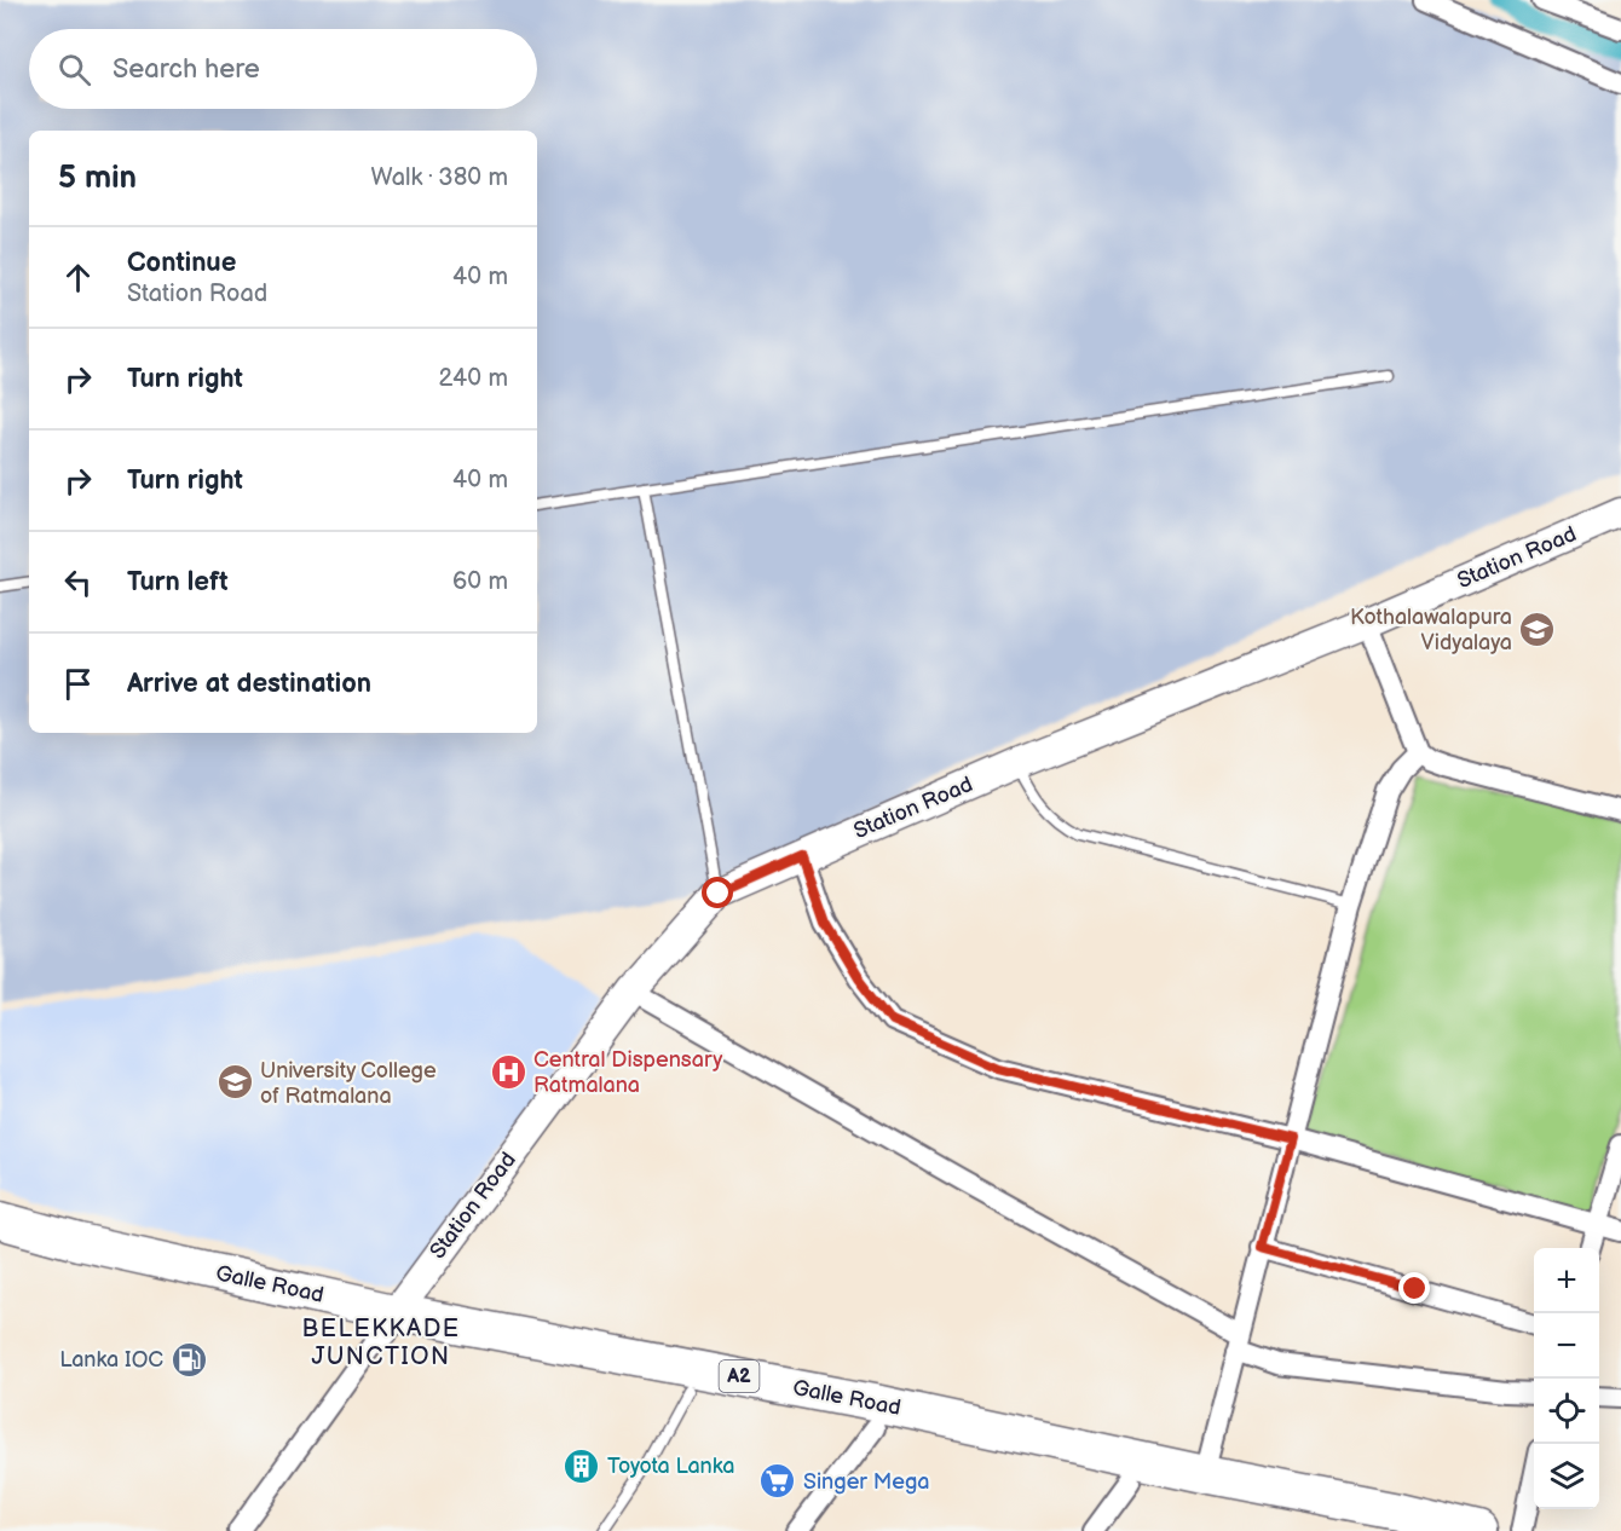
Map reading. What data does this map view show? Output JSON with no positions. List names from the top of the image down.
{
  "streets": {
    "highway": ["Galle Road", "A2"],
    "street": ["Station Road"]
  },
  "crossings": [
    ["Station Road", "Galle Road"]
  ],
  "districts": ["BELEKKADE JUNCTION"],
  "places": {
    "school or university": ["Kothalawalapura Vidyalaya", "University College of Ratmalana"],
    "hospital": ["Central Dispensary Ratmalana"],
    "fuel station": ["Lanka IOC"],
    "building": ["Toyota Lanka"],
    "supermarket": ["Singer Mega"]
  },
  "page": {
    "search": "Search here",
    "heading": ["5 min", "Walk · 380 m"],
    "list": [
      ["Continue", "Station Road", "40 m"],
      ["Turn right", "240 m"],
      ["Turn right", "40 m"],
      ["Turn left", "60 m"],
      "Arrive at destination"
    ],
    "map_buttons": ["+", "−"]
  }
}
